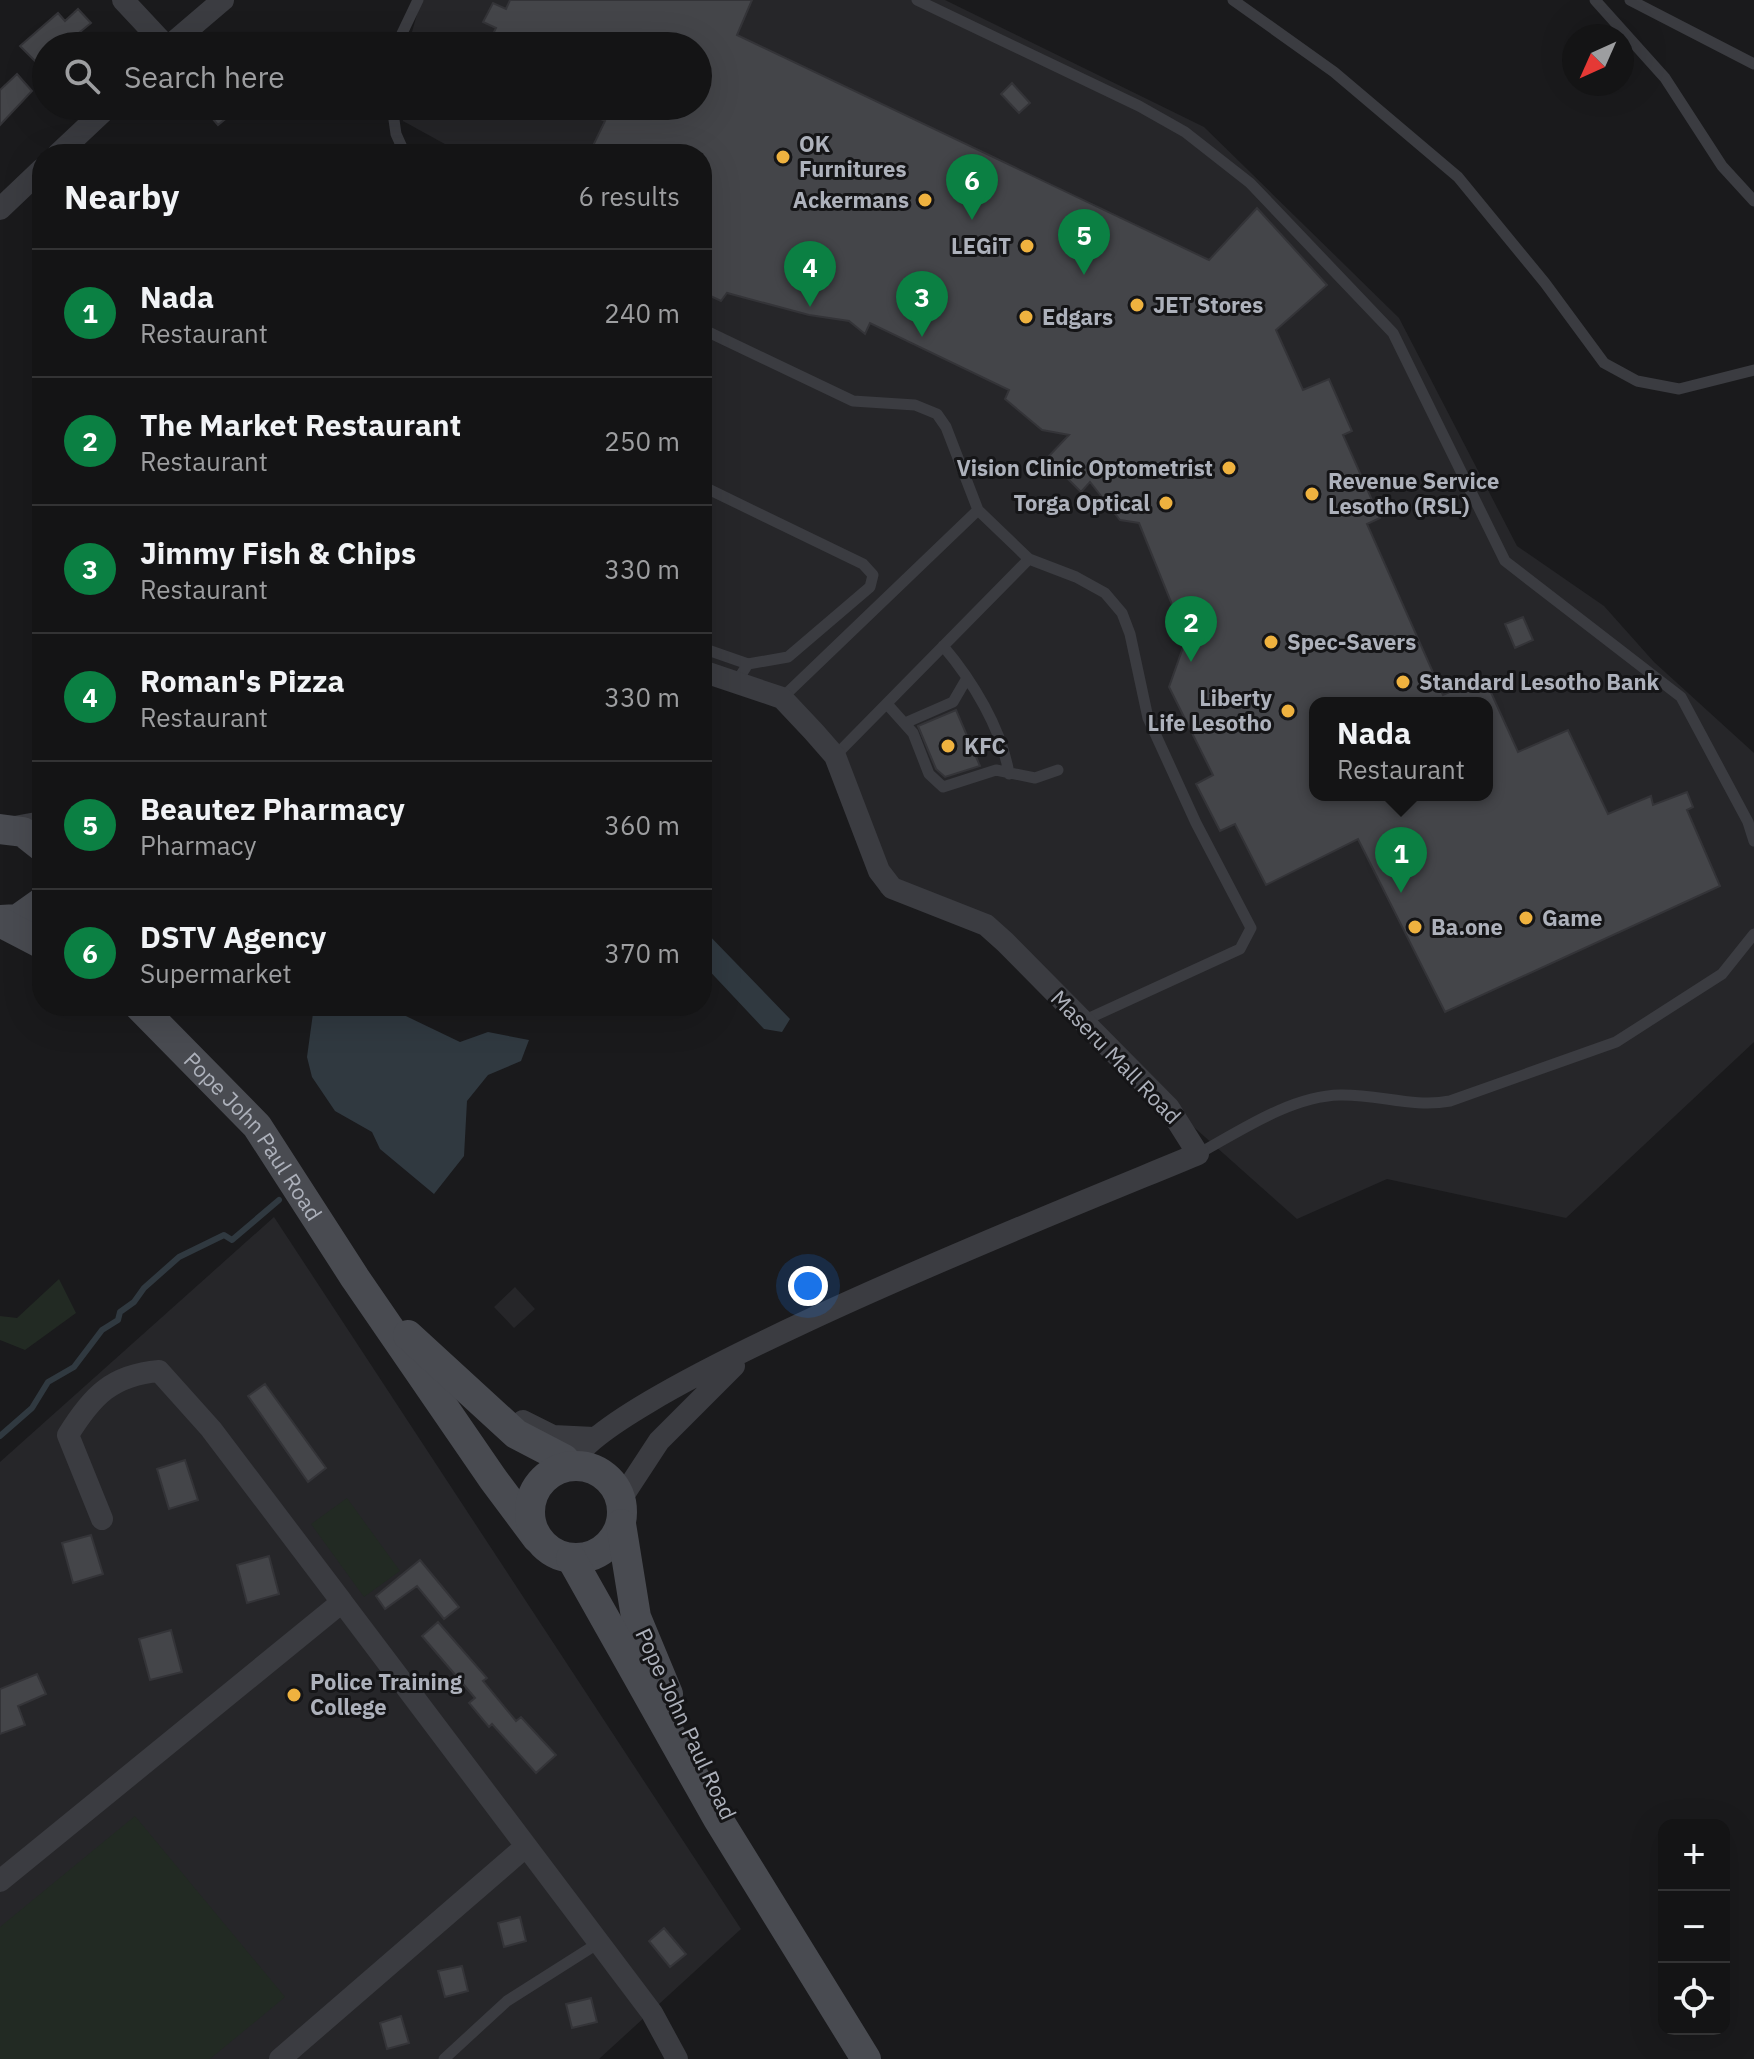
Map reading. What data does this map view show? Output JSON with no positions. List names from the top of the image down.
{
  "streets": {
    "main road": ["Pope John Paul Road"],
    "street": ["Maseru Mall Road"]
  },
  "places": [
    "OK Furnitures",
    "Ackermans",
    "LEGiT",
    "JET Stores",
    "Edgars",
    "Vision Clinic Optometrist",
    "Revenue Service Lesotho (RSL)",
    "Torga Optical",
    "Spec-Savers",
    "Standard Lesotho Bank",
    "Liberty Life Lesotho",
    "KFC",
    "Game",
    "Ba.one",
    "Police Training College"
  ],
  "north": "bottom left",
  "page": {
    "search": "Search here",
    "heading": ["Nearby", "6 results"],
    "pins": [
      "6",
      "5",
      "4",
      "3",
      "2",
      "1"
    ],
    "list": [
      {
        "mark": "1",
        "name": "Nada",
        "note": "Restaurant",
        "value": "240 m"
      },
      {
        "mark": "2",
        "name": "The Market Restaurant",
        "note": "Restaurant",
        "value": "250 m"
      },
      {
        "mark": "3",
        "name": "Jimmy Fish & Chips",
        "note": "Restaurant",
        "value": "330 m"
      },
      {
        "mark": "4",
        "name": "Roman's Pizza",
        "note": "Restaurant",
        "value": "330 m"
      },
      {
        "mark": "5",
        "name": "Beautez Pharmacy",
        "note": "Pharmacy",
        "value": "360 m"
      },
      {
        "mark": "6",
        "name": "DSTV Agency",
        "note": "Supermarket",
        "value": "370 m"
      }
    ],
    "popup": ["Nada", "Restaurant"],
    "map_buttons": ["+", "−"]
  }
}
